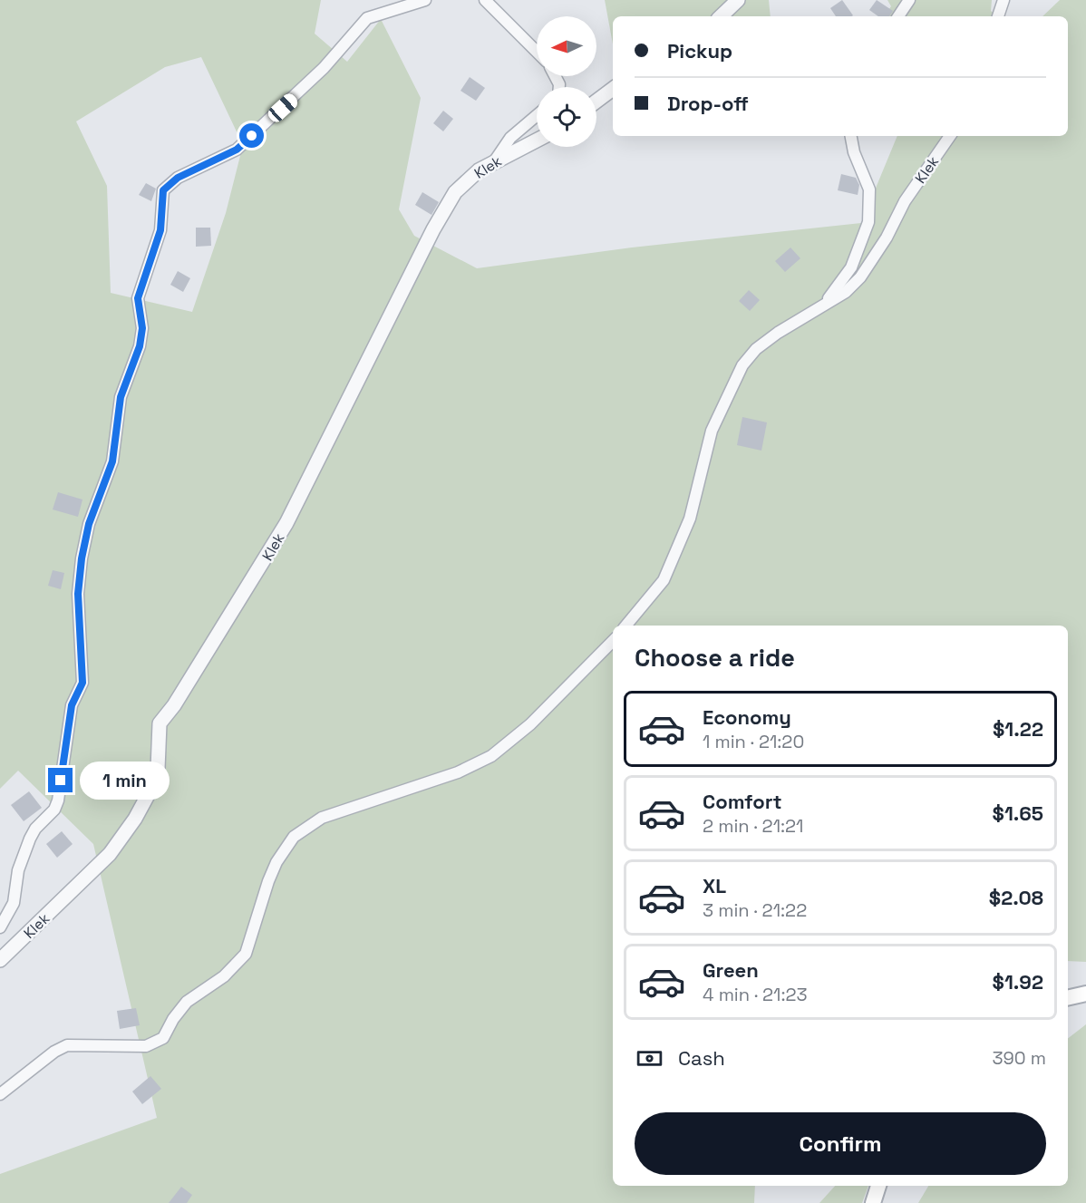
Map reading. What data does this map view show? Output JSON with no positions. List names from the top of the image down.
{
  "streets": {
    "street": ["Klek"]
  },
  "north": "left",
  "page": {
    "banner": ["Pickup", "Drop-off"],
    "heading": "Choose a ride",
    "list": [
      {
        "name": "Economy",
        "note": "1 min · 21:20",
        "value": "$1.22"
      },
      {
        "name": "Comfort",
        "note": "2 min · 21:21",
        "value": "$1.65"
      },
      {
        "name": "XL",
        "note": "3 min · 21:22",
        "value": "$2.08"
      },
      {
        "name": "Green",
        "note": "4 min · 21:23",
        "value": "$1.92"
      }
    ],
    "bubble": "1 min",
    "pay": ["Cash", "390 m"],
    "buttons": "Confirm"
  }
}
